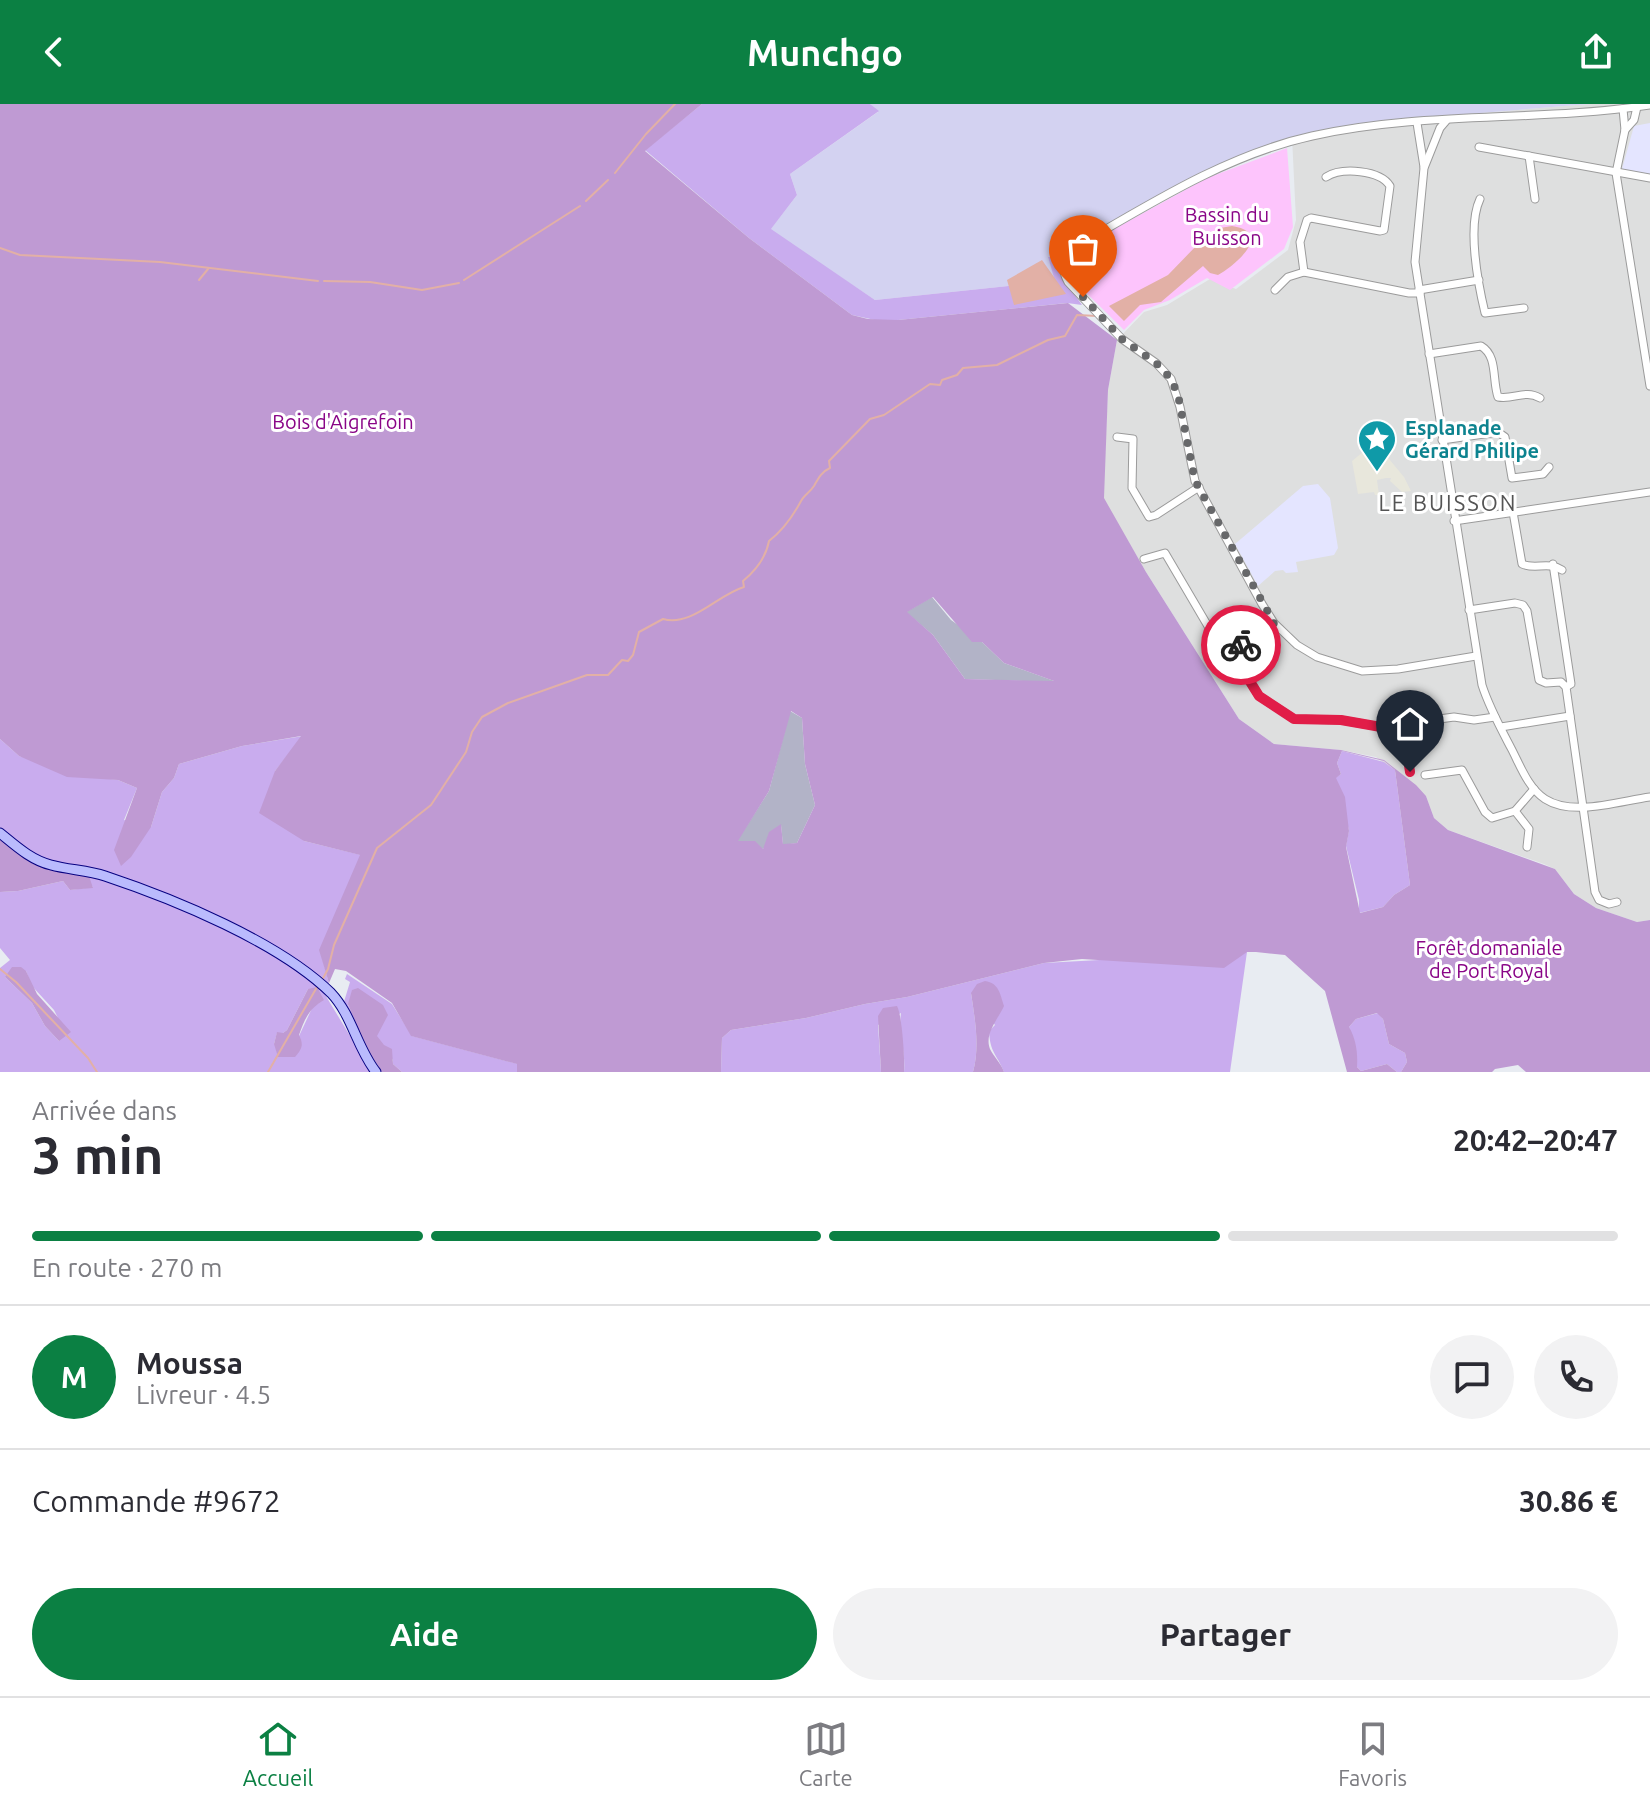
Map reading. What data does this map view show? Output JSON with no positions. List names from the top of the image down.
{
  "districts": ["LE BUISSON"],
  "parks": ["Bassin du Buisson", "Bois d'Aigrefoin", "Forêt domaniale de Port Royal"],
  "places": {
    "place": ["Esplanade Gérard Philipe"]
  },
  "page": {
    "header": "Munchgo",
    "heading": ["3 min", "Arrivée dans", "20:42–20:47"],
    "panel": [
      "Moussa",
      "Livreur · 4.5",
      "Commande #9672",
      "30.86 €"
    ],
    "bar": "En route · 270 m",
    "round": "M",
    "buttons": ["Aide", "Partager"],
    "tabs": ["Accueil", "Carte", "Favoris"]
  }
}
